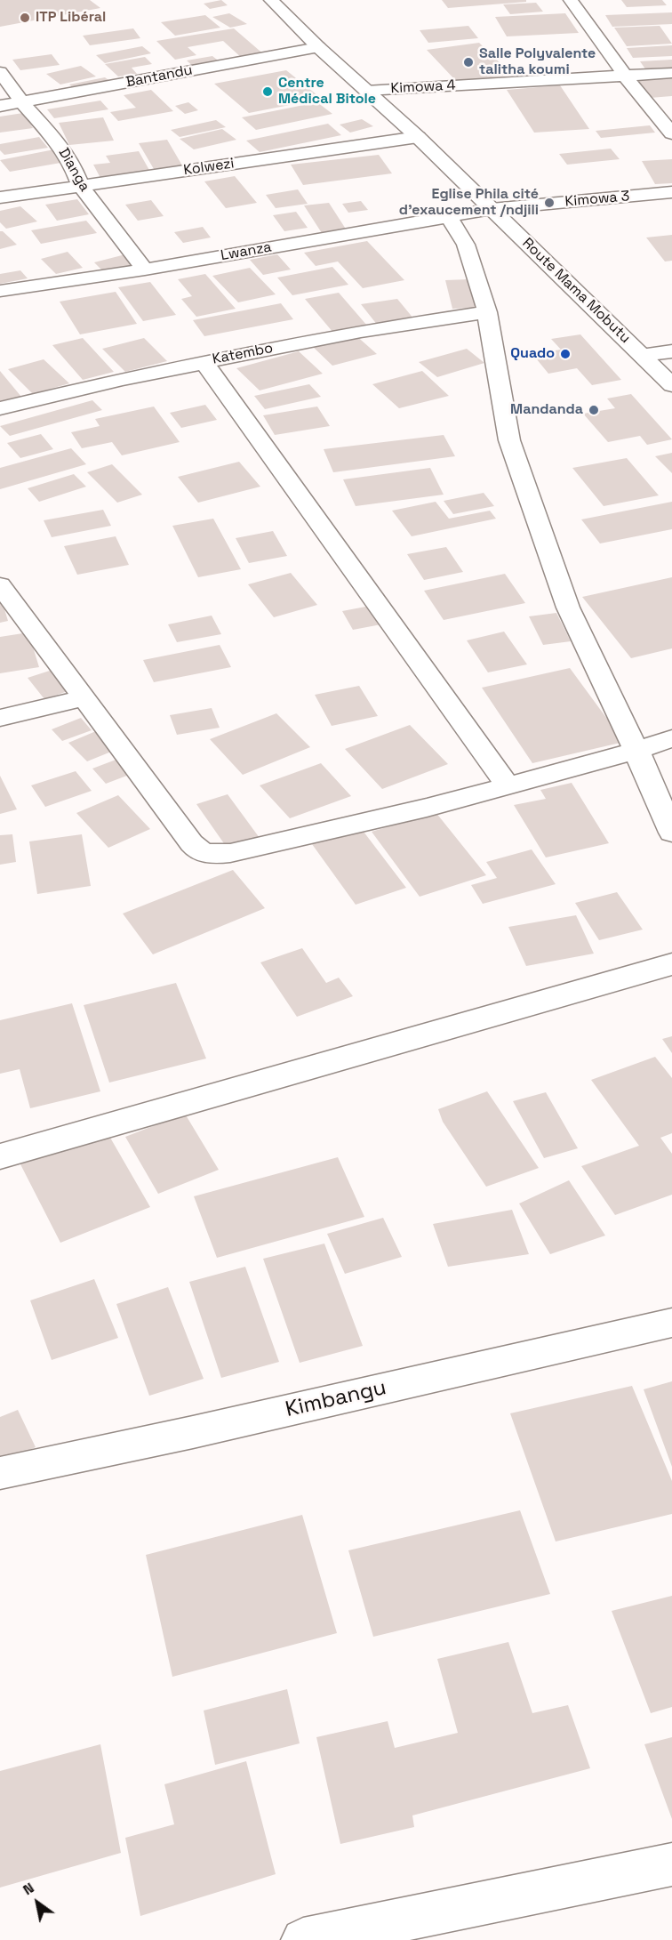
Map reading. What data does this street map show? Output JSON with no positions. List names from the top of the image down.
{
  "streets": {
    "street": [
      "Bantandu",
      "Kimowa 4",
      "Kolwezi",
      "Dianga",
      "Kimowa 3",
      "Lwanza",
      "Route Mama Mobutu",
      "Katembo",
      "Kimbangu"
    ]
  },
  "crossings": [
    ["Bantandu", "Dianga"],
    ["Bantandu", "Route Mama Mobutu"],
    ["Kimowa 4", "Route Mama Mobutu"],
    ["Kolwezi", "Dianga"],
    ["Kolwezi", "Route Mama Mobutu"],
    ["Dianga", "Lwanza"],
    ["Kimowa 3", "Lwanza"],
    ["Kimowa 3", "Route Mama Mobutu"],
    ["Lwanza", "Route Mama Mobutu"]
  ],
  "places": [
    "ITP Libéral",
    "Salle Polyvalente talitha koumi",
    "Centre Médical Bitole",
    "Eglise Phila cité d'exaucement /ndjili",
    "Quado",
    "Mandanda"
  ],
  "north": "top left"
}
